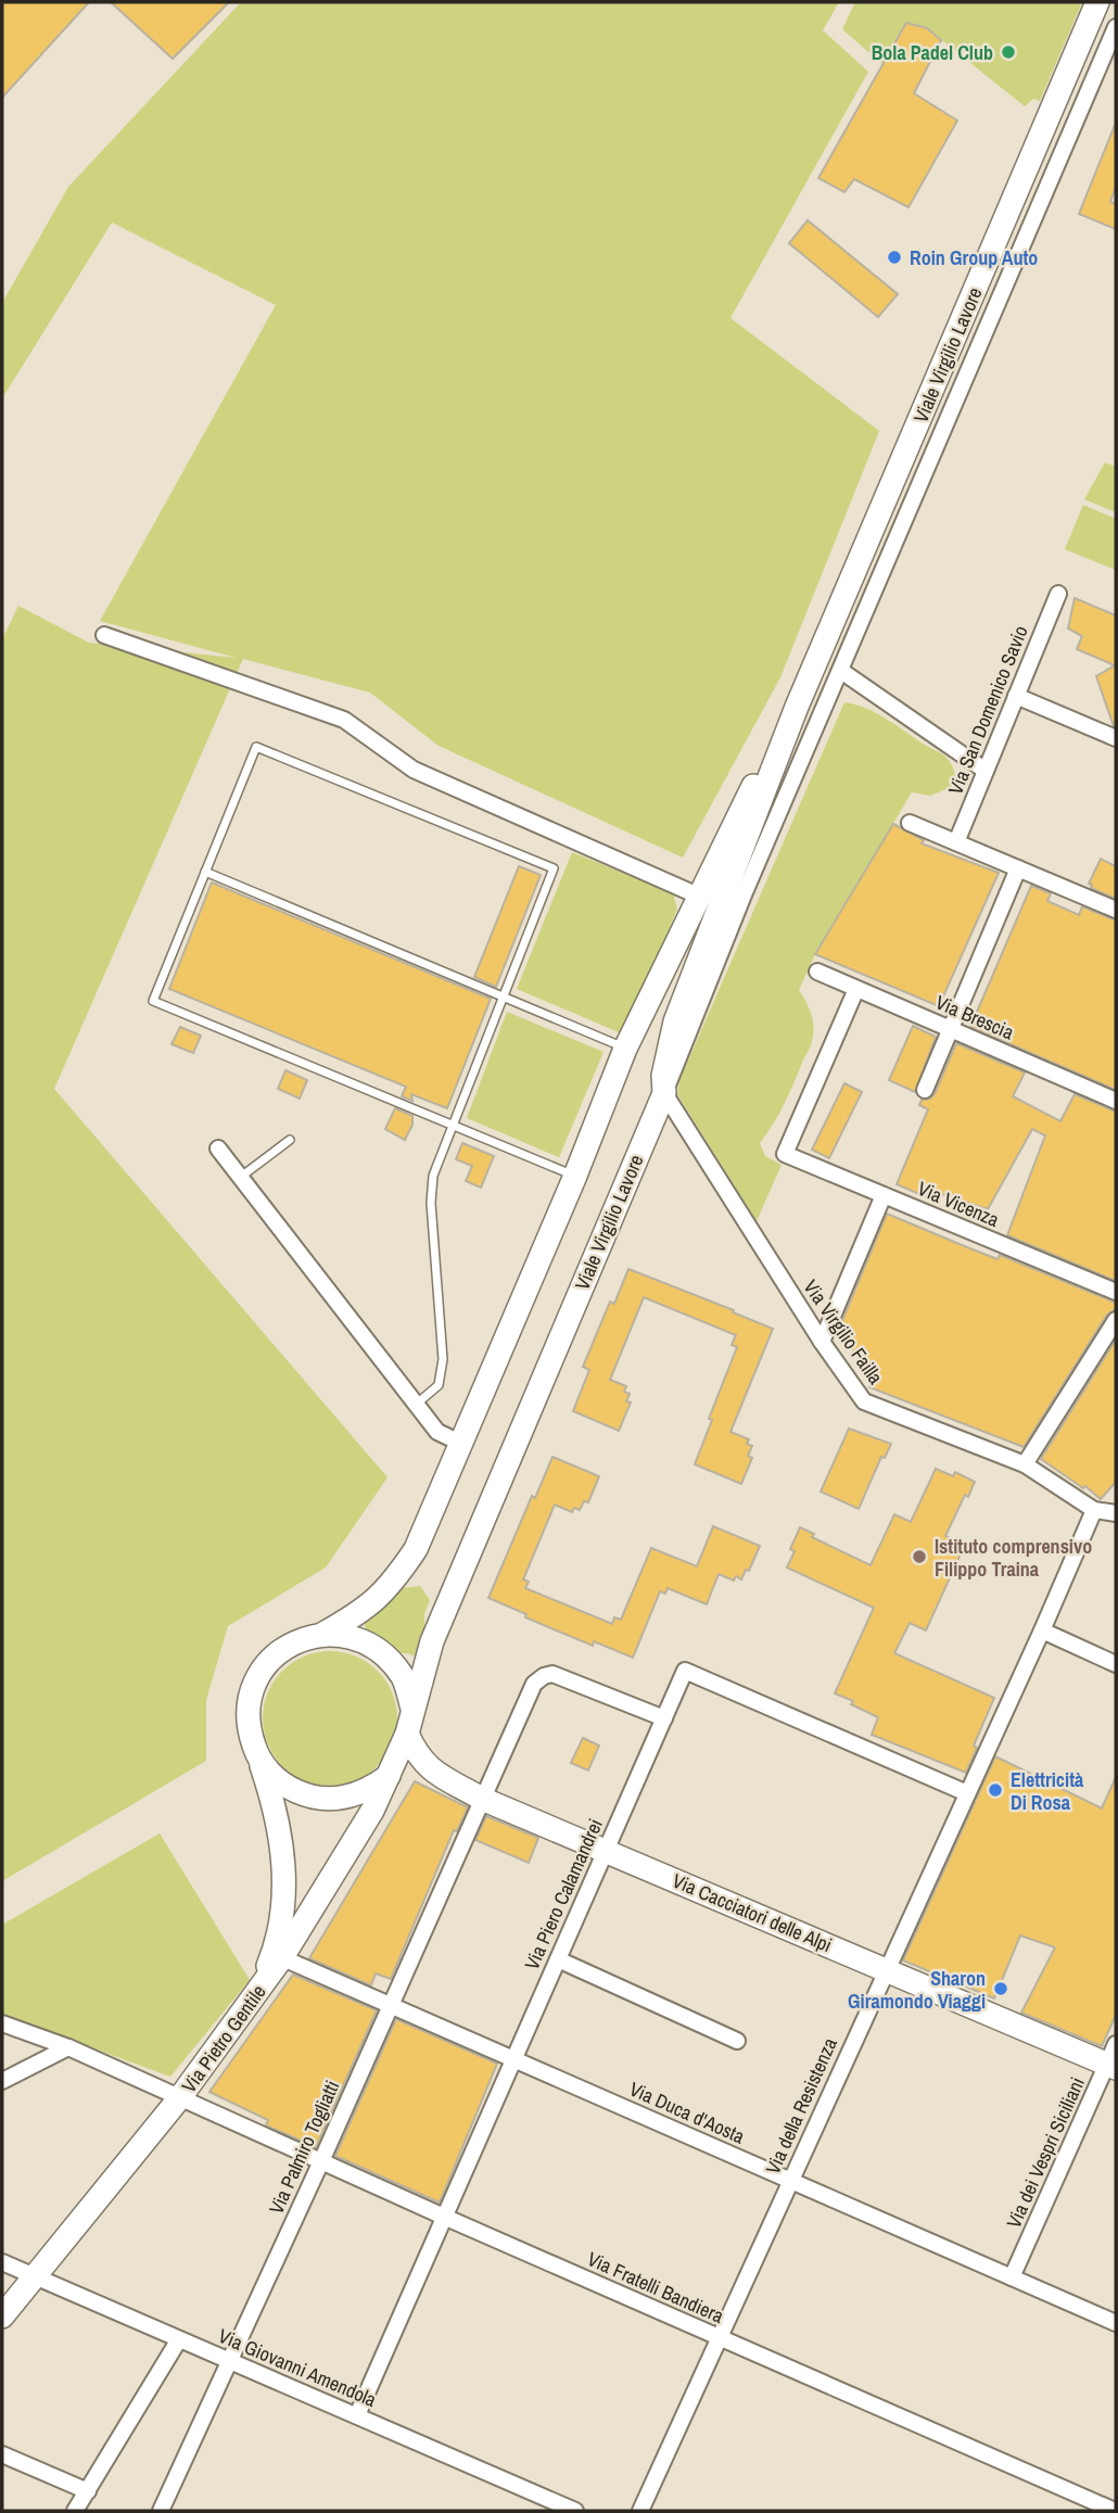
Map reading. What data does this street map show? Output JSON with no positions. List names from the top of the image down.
{
  "streets": {
    "street": [
      "Viale Virgilio Lavore",
      "Via San Domenico Savio",
      "Via Brescia",
      "Via Vicenza",
      "Via Virgilio Failla",
      "Via Piero Calamandrei",
      "Via Cacciatori delle Alpi",
      "Via Pietro Gentile",
      "Via della Resistenza",
      "Via Duca d'Aosta",
      "Via Palmiro Togliatti",
      "Via dei Vespri Siciliani",
      "Via Fratelli Bandiera",
      "Via Giovanni Amendola"
    ]
  },
  "crossings": [
    ["Viale Virgilio Lavore", "Via Virgilio Failla"],
    ["Viale Virgilio Lavore", "Via Cacciatori delle Alpi"],
    ["Viale Virgilio Lavore", "Via Pietro Gentile"],
    ["Via Brescia", "Via Vicenza"],
    ["Via Virgilio Failla", "Via della Resistenza"],
    ["Via Piero Calamandrei", "Via Cacciatori delle Alpi"],
    ["Via Piero Calamandrei", "Via della Resistenza"],
    ["Via Piero Calamandrei", "Via Duca d'Aosta"],
    ["Via Piero Calamandrei", "Via Palmiro Togliatti"],
    ["Via Piero Calamandrei", "Via Fratelli Bandiera"],
    ["Via Piero Calamandrei", "Via Giovanni Amendola"],
    ["Via Cacciatori delle Alpi", "Via Pietro Gentile"],
    ["Via Cacciatori delle Alpi", "Via della Resistenza"],
    ["Via Cacciatori delle Alpi", "Via Palmiro Togliatti"],
    ["Via Cacciatori delle Alpi", "Via dei Vespri Siciliani"],
    ["Via Pietro Gentile", "Via Duca d'Aosta"],
    ["Via Pietro Gentile", "Via Fratelli Bandiera"],
    ["Via Pietro Gentile", "Via Giovanni Amendola"],
    ["Via della Resistenza", "Via Duca d'Aosta"],
    ["Via della Resistenza", "Via Fratelli Bandiera"],
    ["Via Duca d'Aosta", "Via Palmiro Togliatti"],
    ["Via Duca d'Aosta", "Via dei Vespri Siciliani"],
    ["Via Palmiro Togliatti", "Via Fratelli Bandiera"],
    ["Via Palmiro Togliatti", "Via Giovanni Amendola"]
  ],
  "places": [
    "Bola Padel Club",
    "Roin Group Auto",
    "Istituto comprensivo Filippo Traina",
    "Elettricità Di Rosa",
    "Sharon Giramondo Viaggi"
  ]
}
